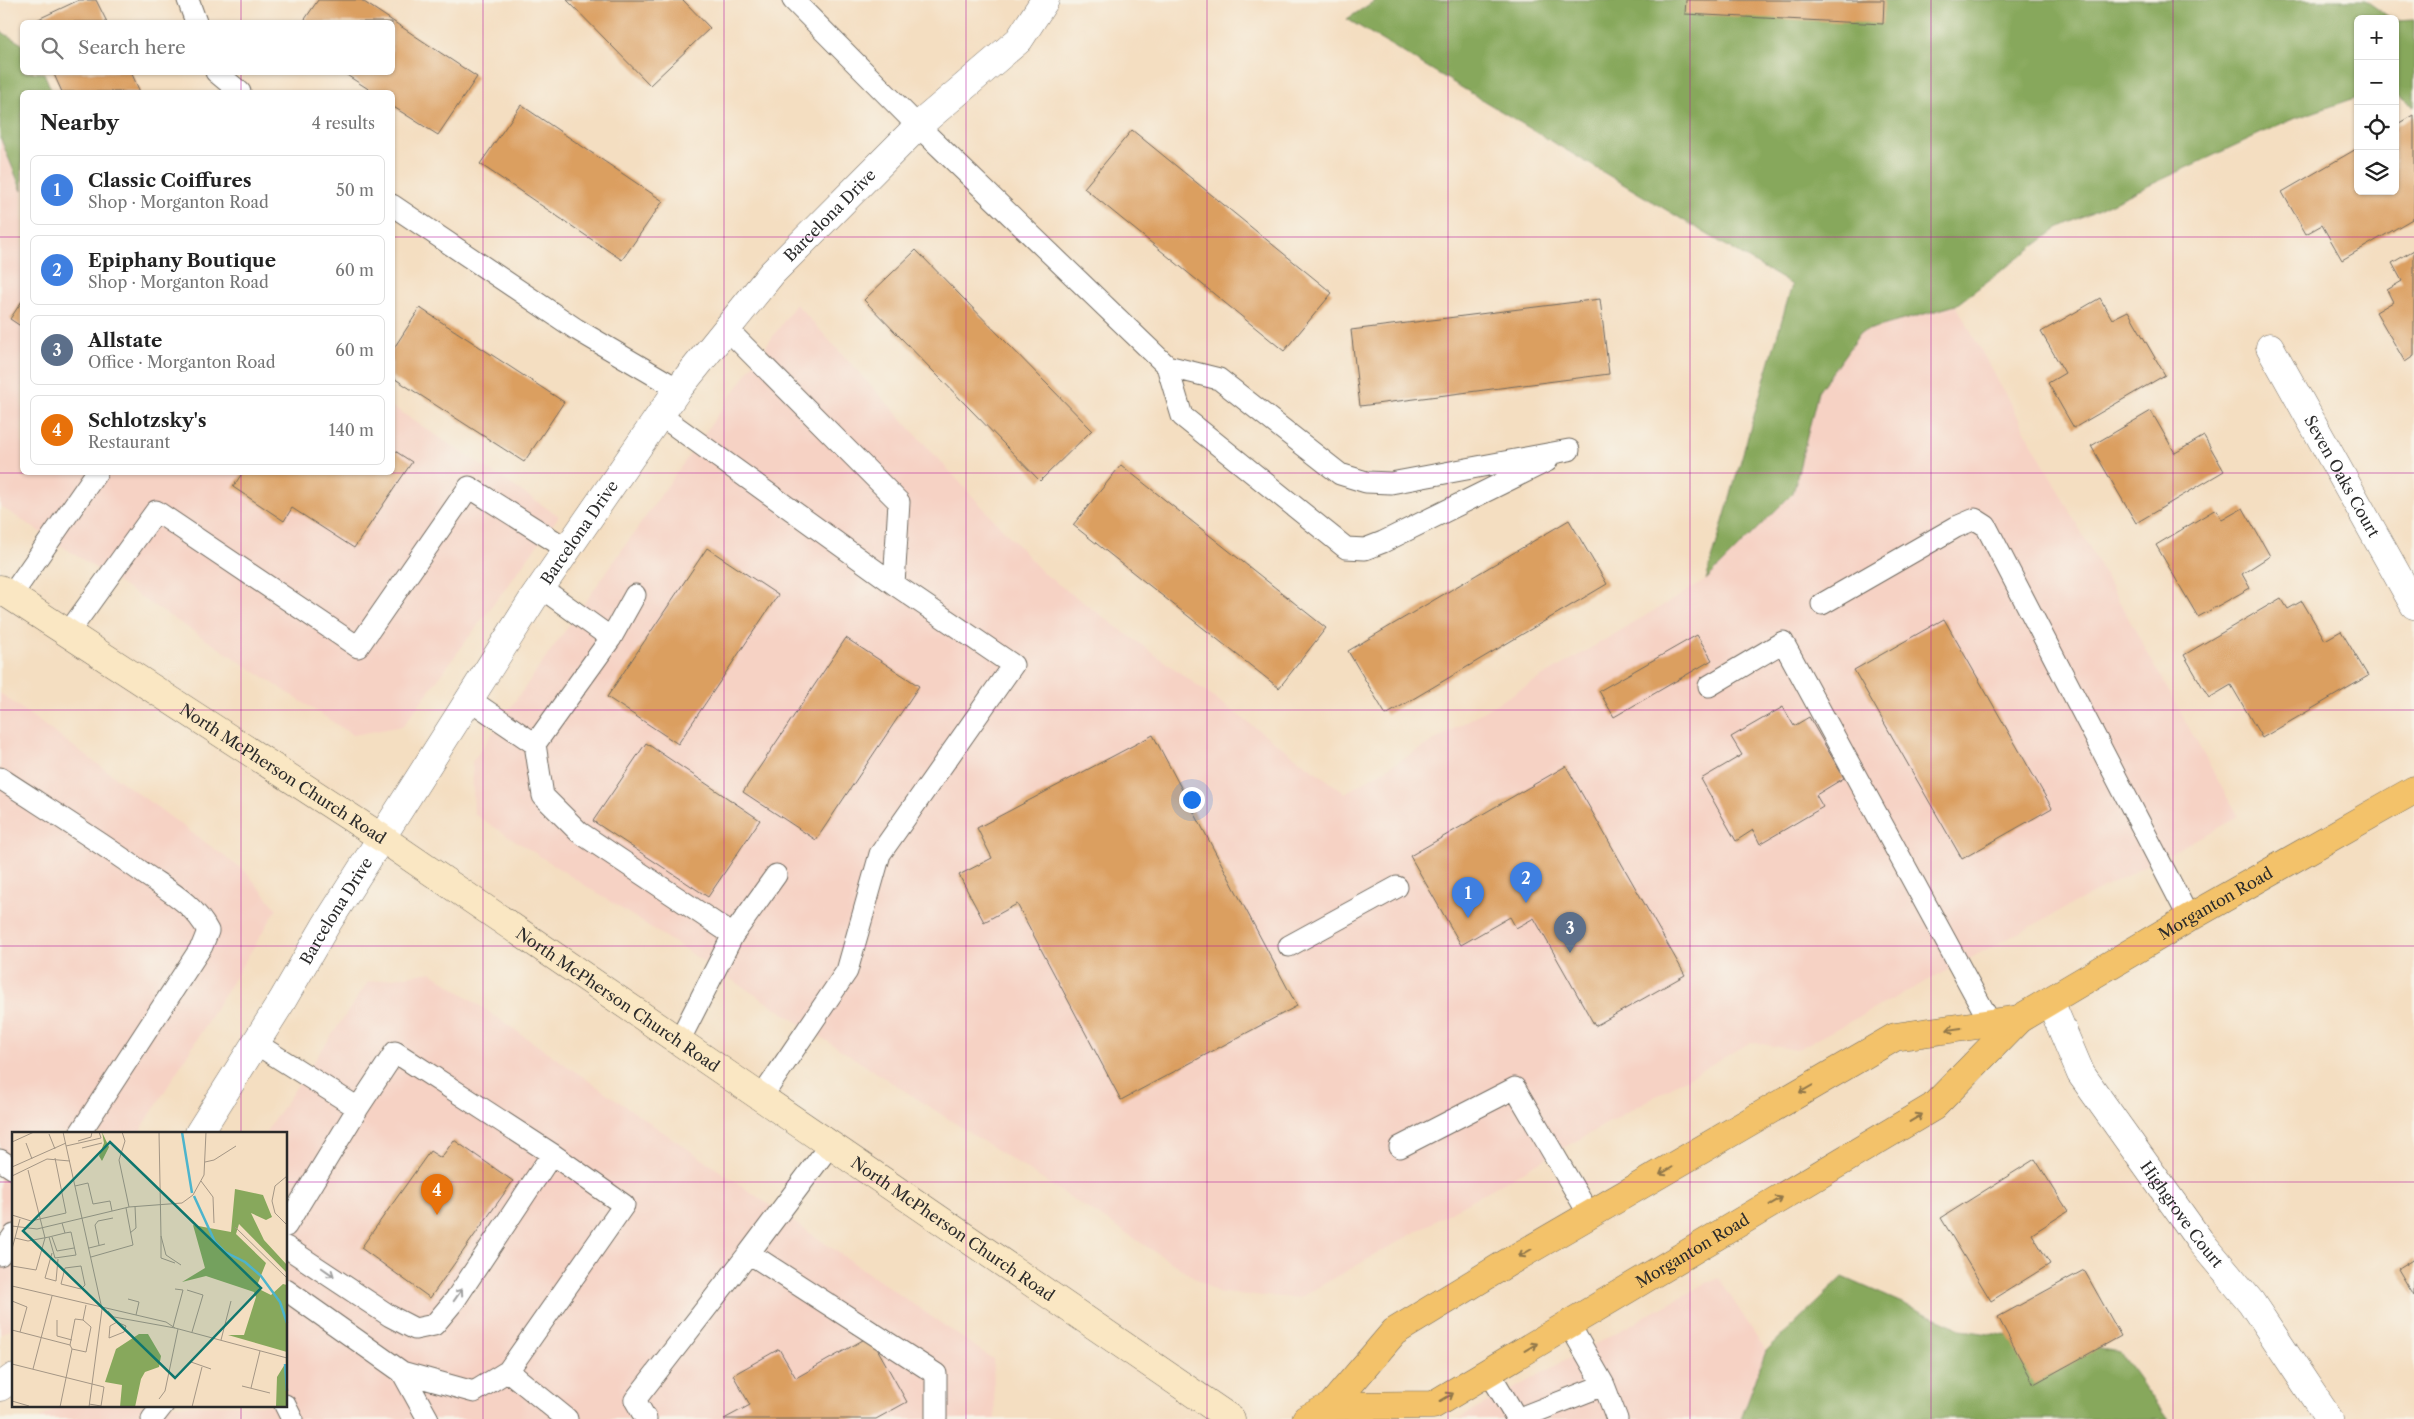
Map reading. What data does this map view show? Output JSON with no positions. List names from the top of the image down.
{
  "streets": {
    "main road": ["North McPherson Church Road", "Morganton Road"],
    "street": ["Barcelona Drive", "Seven Oaks Court", "Highgrove Court"]
  },
  "crossings": [
    ["Barcelona Drive", "North McPherson Church Road"],
    ["Morganton Road", "Highgrove Court"]
  ],
  "page": {
    "map_buttons": ["+", "−"],
    "search": "Search here",
    "heading": ["Nearby", "4 results"],
    "list": [
      {
        "mark": "1",
        "name": "Classic Coiffures",
        "note": "Shop · Morganton Road",
        "value": "50 m"
      },
      {
        "mark": "2",
        "name": "Epiphany Boutique",
        "note": "Shop · Morganton Road",
        "value": "60 m"
      },
      {
        "mark": "3",
        "name": "Allstate",
        "note": "Office · Morganton Road",
        "value": "60 m"
      },
      {
        "mark": "4",
        "name": "Schlotzsky's",
        "note": "Restaurant",
        "value": "140 m"
      }
    ],
    "pins": [
      "2",
      "1",
      "3",
      "4"
    ]
  }
}
